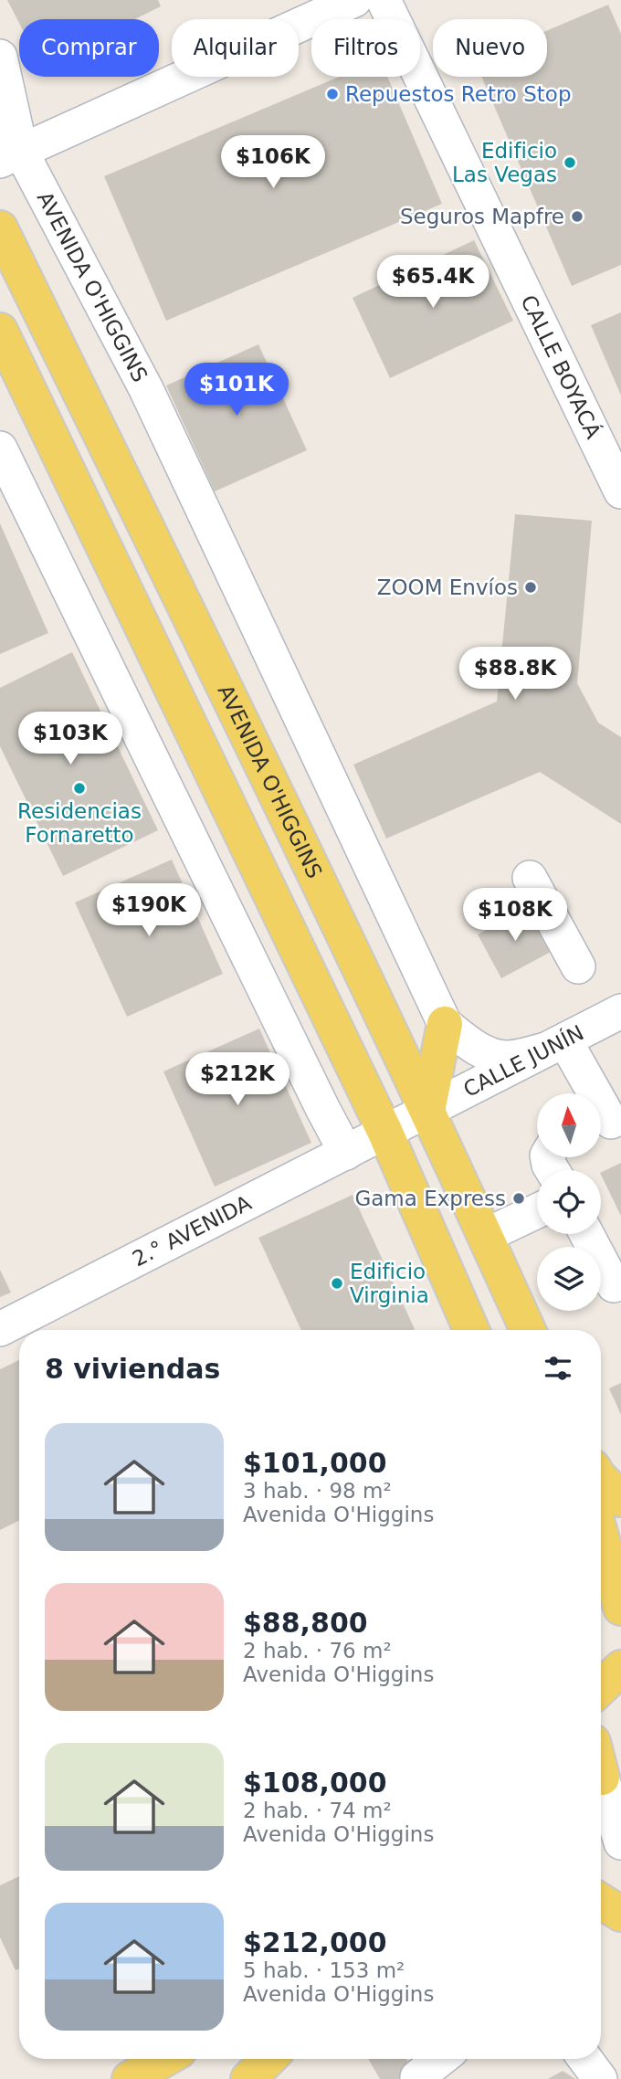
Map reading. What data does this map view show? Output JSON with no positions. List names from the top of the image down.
{
  "streets": {
    "main road": ["AVENIDA O'HIGGINS"],
    "street": ["CALLE BOYACÁ", "CALLE JUNÍN", "2.° AVENIDA"]
  },
  "crossings": [
    ["AVENIDA O'HIGGINS", "CALLE JUNÍN"],
    ["CALLE JUNÍN", "2.° AVENIDA"]
  ],
  "places": [
    "Repuestos Retro Stop",
    "Edificio Las Vegas",
    "Seguros Mapfre",
    "ZOOM Envíos",
    "Residencias Fornaretto",
    "Gama Express",
    "Edificio Virginia"
  ],
  "north": "top",
  "page": {
    "chip": [
      "Comprar",
      "Alquilar",
      "Filtros",
      "Nuevo"
    ],
    "price": [
      "$106K",
      "$65.4K",
      "$101K",
      "$88.8K",
      "$103K",
      "$190K",
      "$108K",
      "$212K"
    ],
    "heading": "8 viviendas",
    "list": [
      {
        "name": "$101,000",
        "note": "3 hab. · 98 m² · Avenida O'Higgins"
      },
      {
        "name": "$88,800",
        "note": "2 hab. · 76 m² · Avenida O'Higgins"
      },
      {
        "name": "$108,000",
        "note": "2 hab. · 74 m² · Avenida O'Higgins"
      },
      {
        "name": "$212,000",
        "note": "5 hab. · 153 m² · Avenida O'Higgins"
      }
    ]
  }
}
